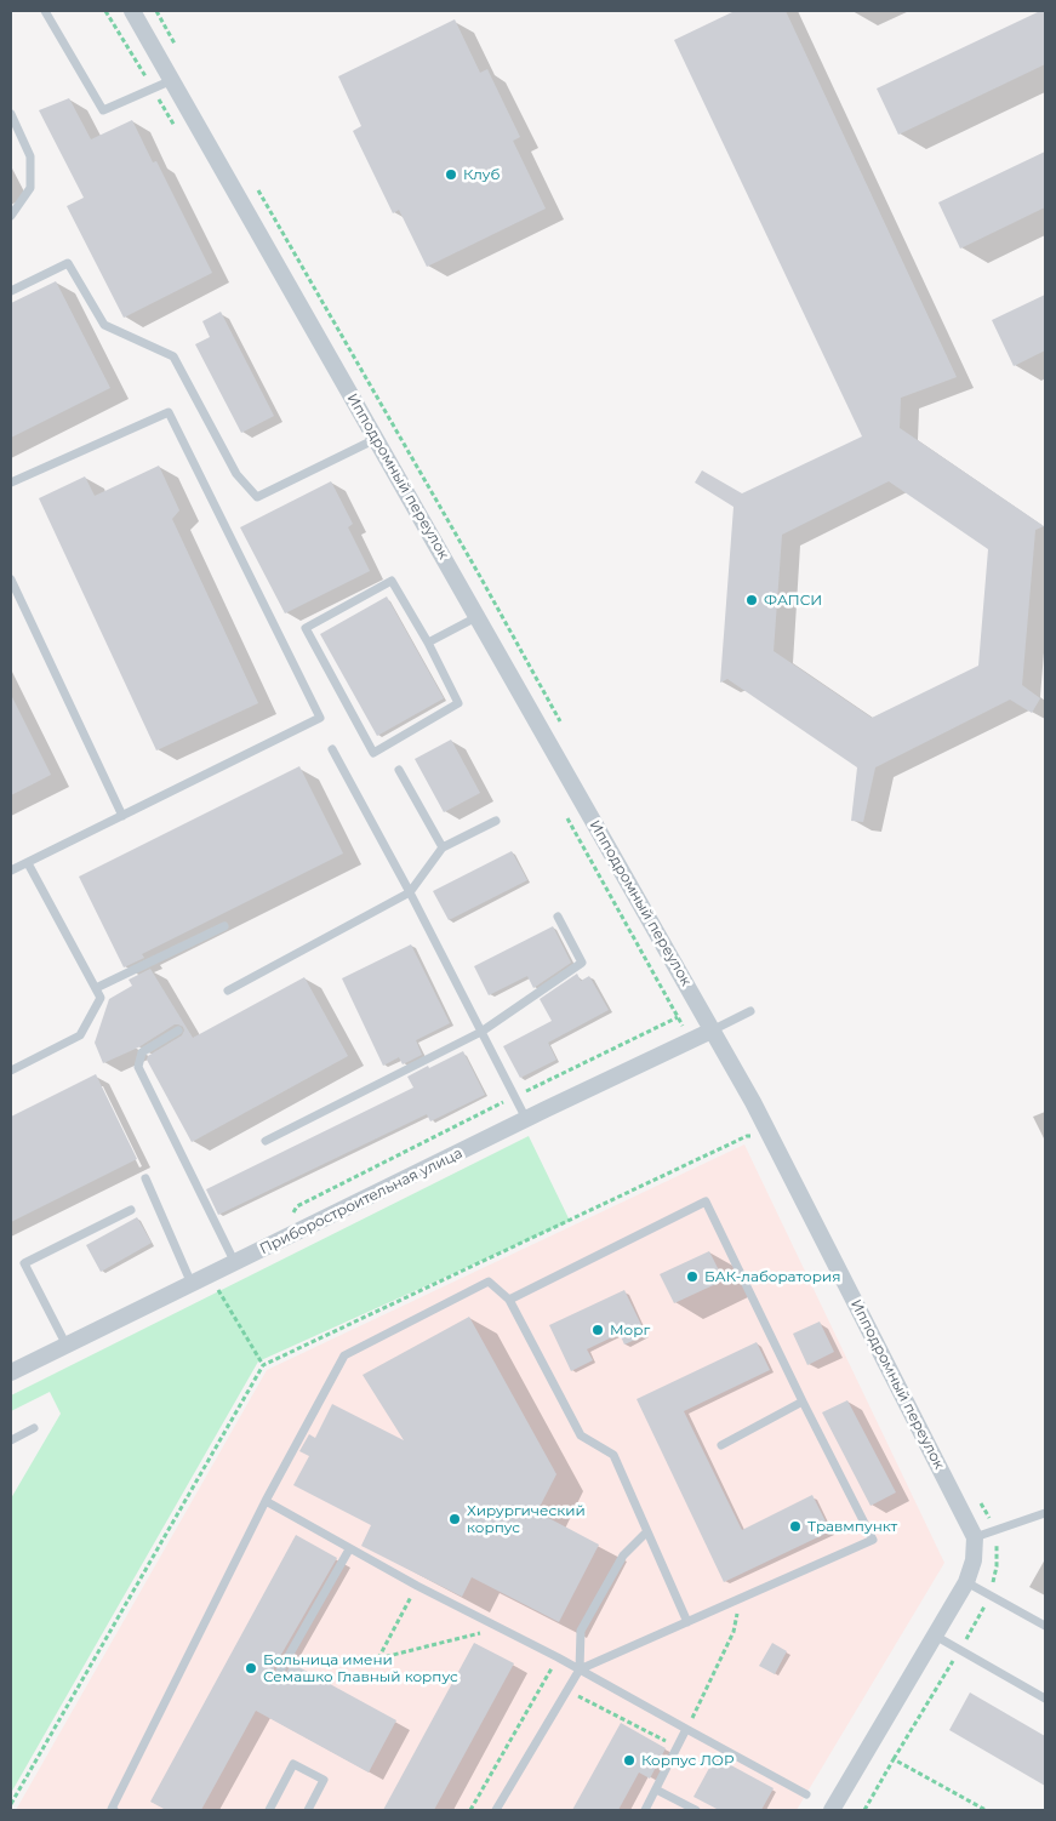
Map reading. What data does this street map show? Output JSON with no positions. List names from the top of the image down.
{
  "streets": {
    "street": ["Ипподромный переулок", "Приборостроительная улица"]
  },
  "crossings": [
    ["Ипподромный переулок", "Приборостроительная улица"]
  ],
  "places": [
    "Клуб",
    "ФАПСИ",
    "БАК-лаборатория",
    "Морг",
    "Хирургический корпус",
    "Травмпункт",
    "Больница имени Семашко Главный корпус",
    "Корпус ЛОР"
  ]
}
